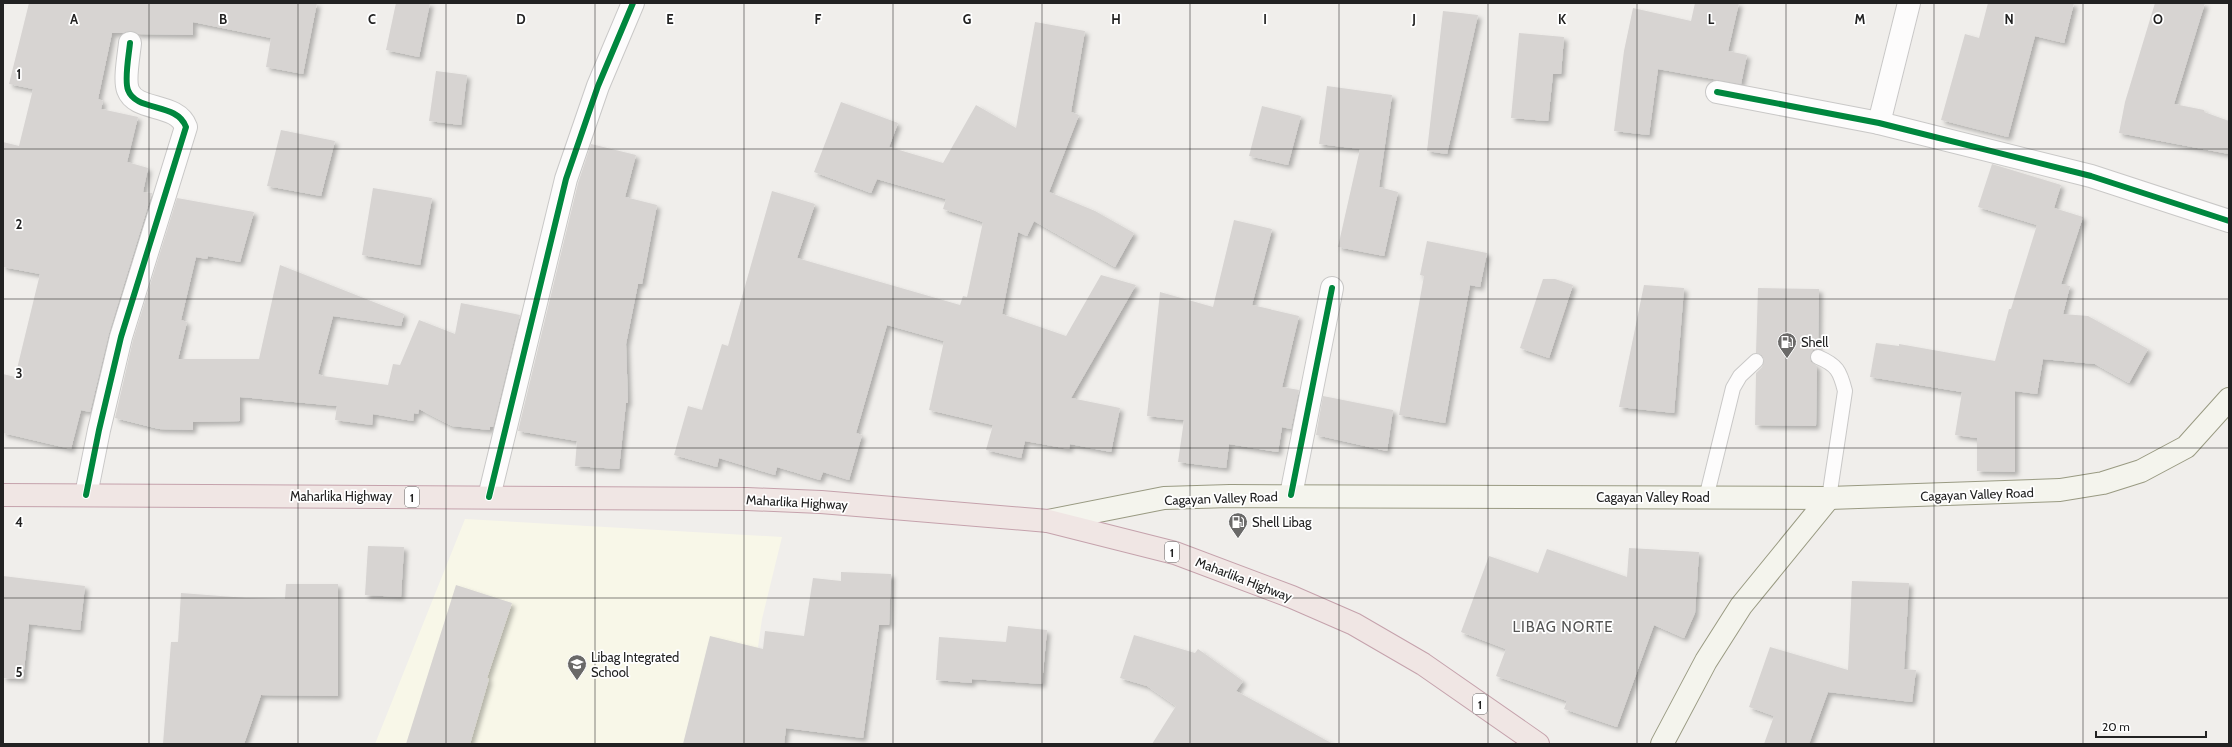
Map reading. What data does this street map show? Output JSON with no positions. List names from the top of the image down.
{
  "streets": {
    "highway": ["Maharlika Highway", "1"],
    "main road": ["Cagayan Valley Road"]
  },
  "crossings": [
    ["Cagayan Valley Road", "Maharlika Highway"]
  ],
  "districts": ["LIBAG NORTE"],
  "places": {
    "fuel station": ["Shell", "Shell Libag"],
    "school or university": ["Libag Integrated School"]
  },
  "scale_bar": "20 m",
  "grid": {
    "columns": [
      "A",
      "B",
      "C",
      "D",
      "E",
      "F",
      "G",
      "H",
      "I",
      "J",
      "K",
      "L",
      "M",
      "N",
      "O"
    ],
    "rows": [
      "1",
      "2",
      "3",
      "4",
      "5"
    ]
  }
}
